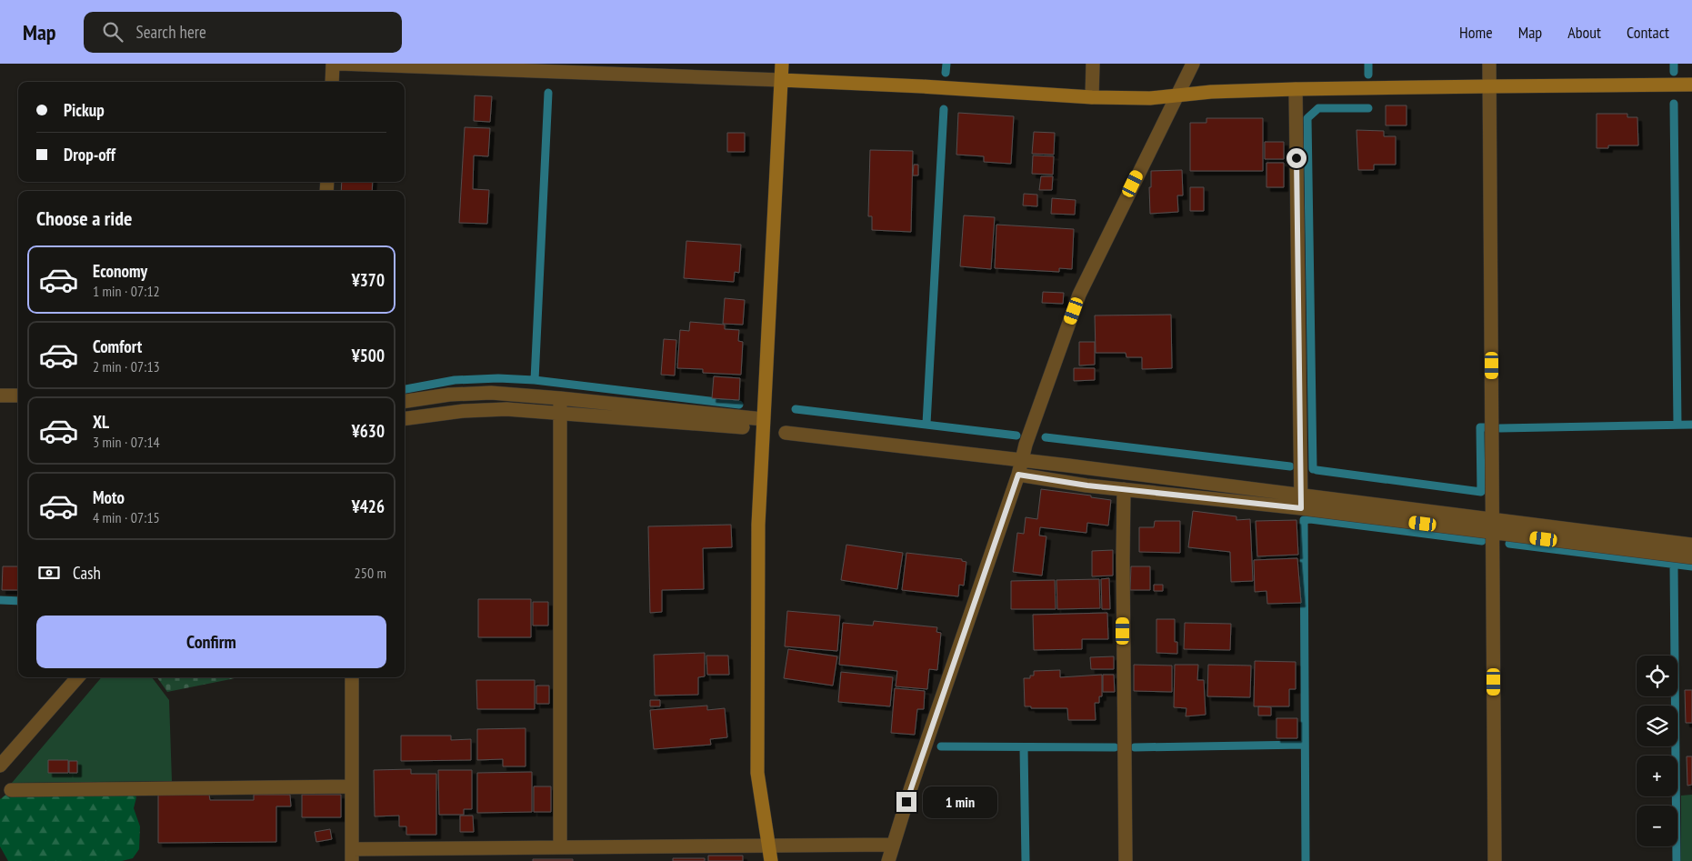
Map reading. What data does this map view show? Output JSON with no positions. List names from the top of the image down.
{
  "page": {
    "header": "Map",
    "search": "Search here",
    "nav": [
      "Home",
      "Map",
      "About",
      "Contact"
    ],
    "banner": ["Pickup", "Drop-off"],
    "heading": "Choose a ride",
    "list": [
      {
        "name": "Economy",
        "note": "1 min · 07:12",
        "value": "¥370"
      },
      {
        "name": "Comfort",
        "note": "2 min · 07:13",
        "value": "¥500"
      },
      {
        "name": "XL",
        "note": "3 min · 07:14",
        "value": "¥630"
      },
      {
        "name": "Moto",
        "note": "4 min · 07:15",
        "value": "¥426"
      }
    ],
    "pay": ["Cash", "250 m"],
    "buttons": "Confirm",
    "map_buttons": ["+", "−"],
    "bubble": "1 min"
  }
}
